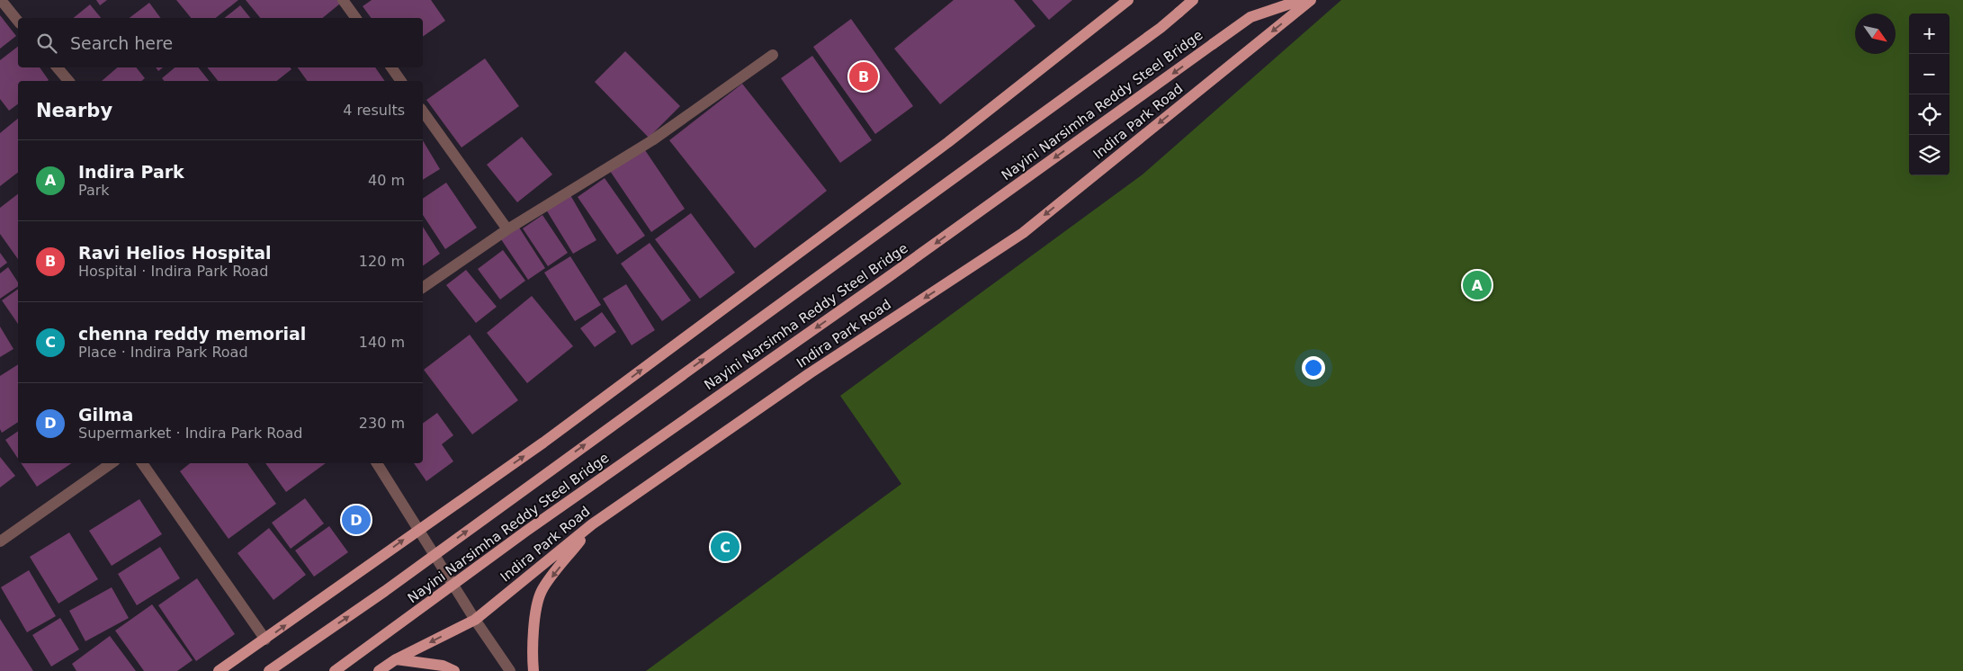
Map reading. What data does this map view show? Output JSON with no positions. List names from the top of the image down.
{
  "streets": {
    "main road": ["Nayini Narsimha Reddy Steel Bridge", "Indira Park Road"]
  },
  "one_way": ["Indira Park Road"],
  "north": "bottom right",
  "page": {
    "map_buttons": ["+", "−"],
    "search": "Search here",
    "pins": [
      "B",
      "A",
      "D",
      "C"
    ],
    "heading": ["Nearby", "4 results"],
    "list": [
      {
        "mark": "A",
        "name": "Indira Park",
        "note": "Park",
        "value": "40 m"
      },
      {
        "mark": "B",
        "name": "Ravi Helios Hospital",
        "note": "Hospital · Indira Park Road",
        "value": "120 m"
      },
      {
        "mark": "C",
        "name": "chenna reddy memorial",
        "note": "Place · Indira Park Road",
        "value": "140 m"
      },
      {
        "mark": "D",
        "name": "Gilma",
        "note": "Supermarket · Indira Park Road",
        "value": "230 m"
      }
    ]
  }
}
